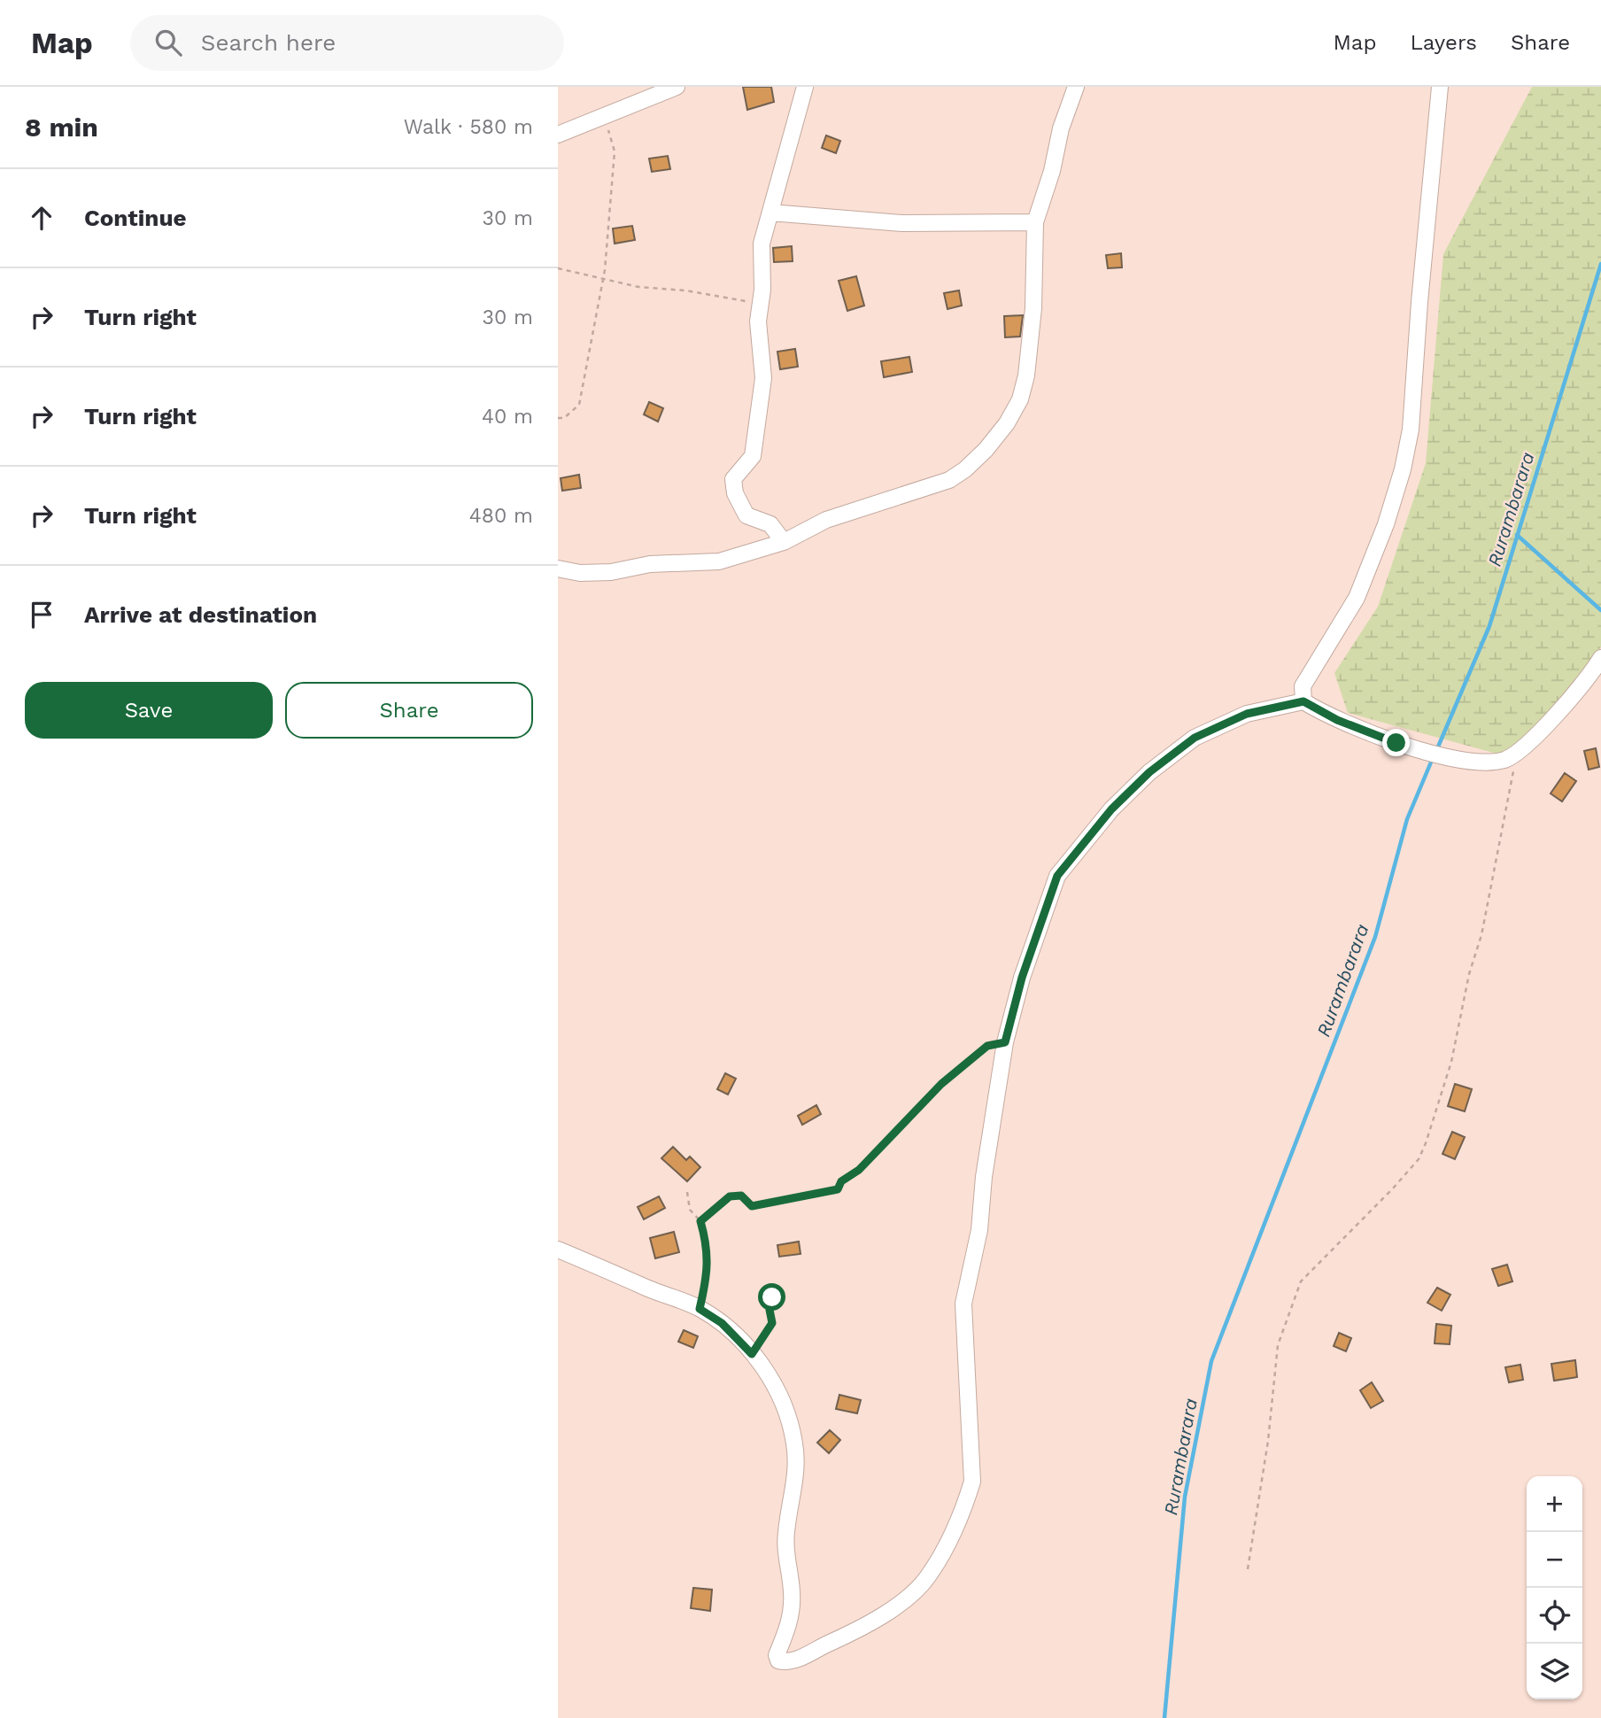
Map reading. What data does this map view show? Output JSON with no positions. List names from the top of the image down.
{
  "water": ["Rurambarara"],
  "page": {
    "header": "Map",
    "search": "Search here",
    "nav": ["Map", "Layers", "Share"],
    "heading": ["8 min", "Walk · 580 m"],
    "list": [
      ["Continue", "30 m"],
      ["Turn right", "30 m"],
      ["Turn right", "40 m"],
      ["Turn right", "480 m"],
      "Arrive at destination"
    ],
    "buttons": ["Save", "Share"],
    "map_buttons": ["+", "−"]
  }
}
